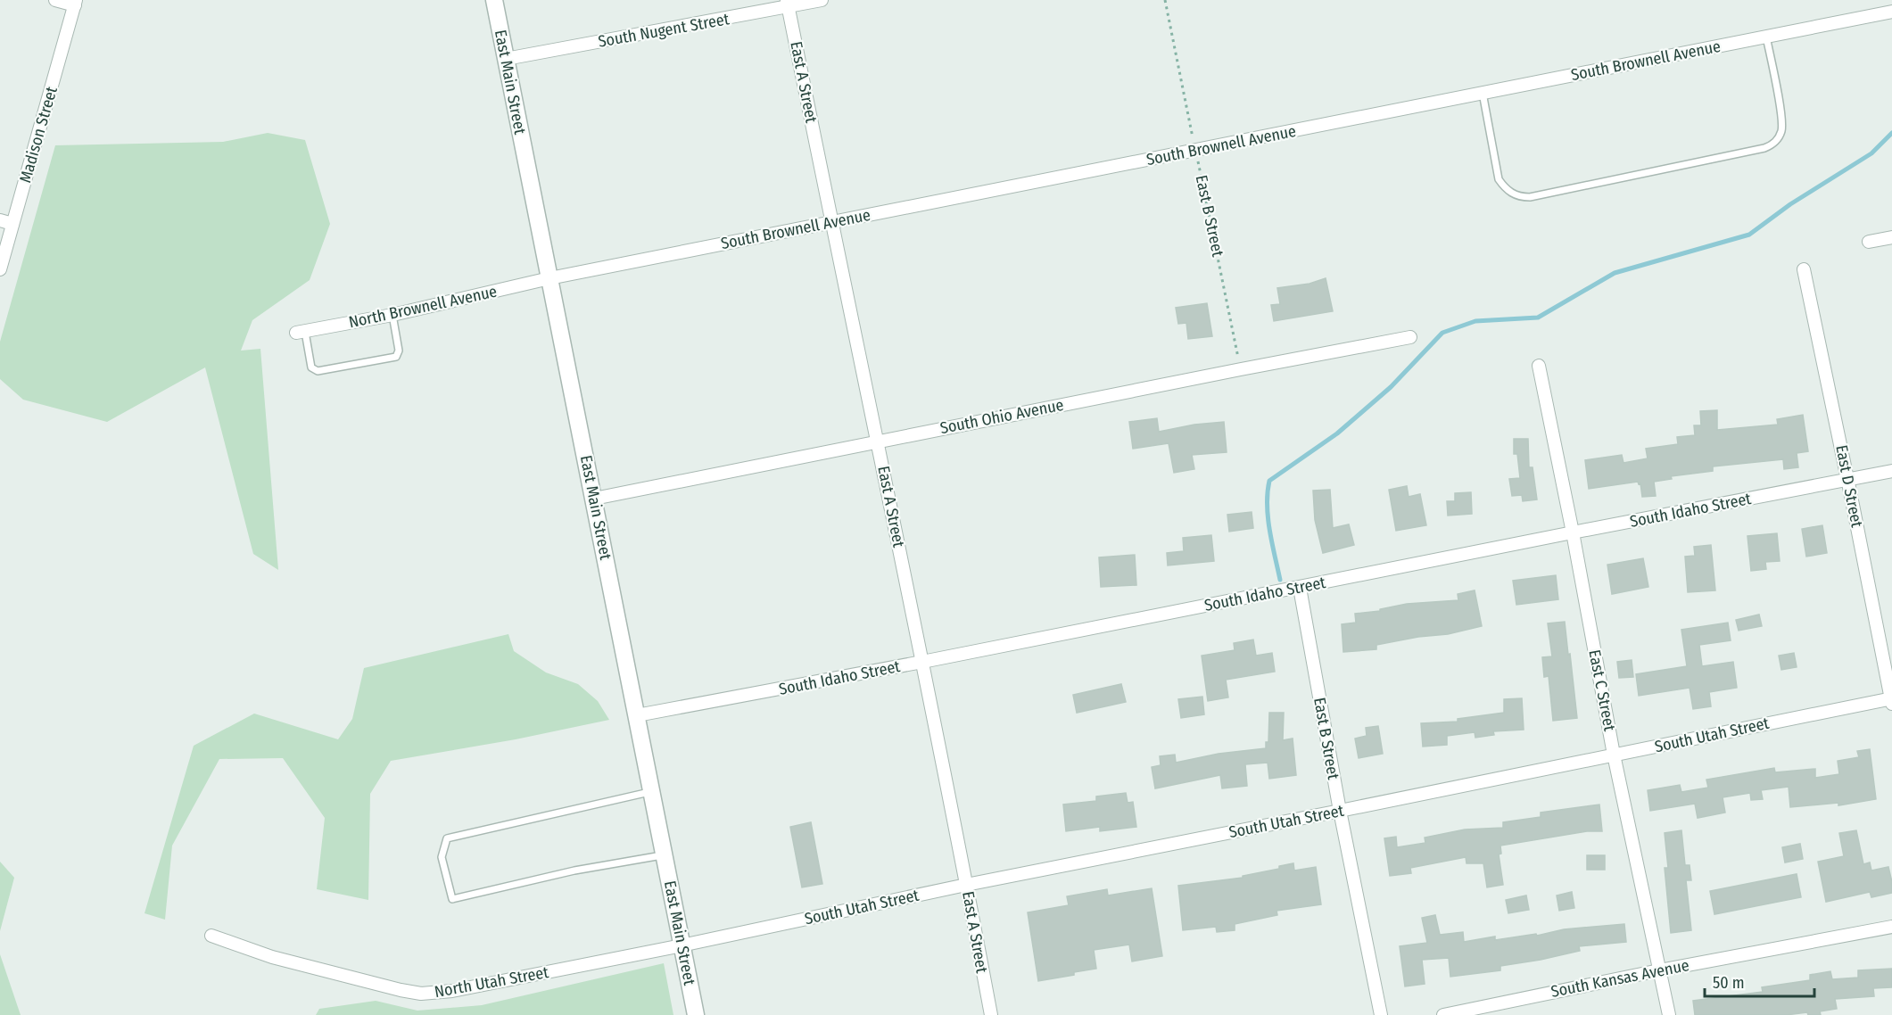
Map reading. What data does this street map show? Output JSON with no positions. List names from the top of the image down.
{
  "streets": {
    "street": [
      "South Nugent Street",
      "South Brownell Avenue",
      "East Main Street",
      "East A Street",
      "Madison Street",
      "East B Street",
      "North Brownell Avenue",
      "South Ohio Avenue",
      "East D Street",
      "South Idaho Street",
      "East C Street",
      "South Utah Street",
      "South Kansas Avenue",
      "North Utah Street"
    ]
  },
  "crossings": [
    ["South Nugent Street", "East Main Street"],
    ["South Nugent Street", "East A Street"],
    ["South Brownell Avenue", "East Main Street"],
    ["South Brownell Avenue", "East A Street"],
    ["South Brownell Avenue", "East B Street"],
    ["South Brownell Avenue", "North Brownell Avenue"],
    ["East Main Street", "North Brownell Avenue"],
    ["East Main Street", "South Ohio Avenue"],
    ["East Main Street", "South Idaho Street"],
    ["East Main Street", "South Utah Street"],
    ["East Main Street", "North Utah Street"],
    ["East A Street", "South Ohio Avenue"],
    ["East A Street", "South Idaho Street"],
    ["East A Street", "South Utah Street"],
    ["East B Street", "South Ohio Avenue"],
    ["East B Street", "South Idaho Street"],
    ["East B Street", "South Utah Street"],
    ["East D Street", "South Idaho Street"],
    ["East D Street", "South Utah Street"],
    ["South Idaho Street", "East C Street"],
    ["East C Street", "South Utah Street"],
    ["East C Street", "South Kansas Avenue"],
    ["South Utah Street", "North Utah Street"]
  ],
  "scale_bar": "50 m"
}
